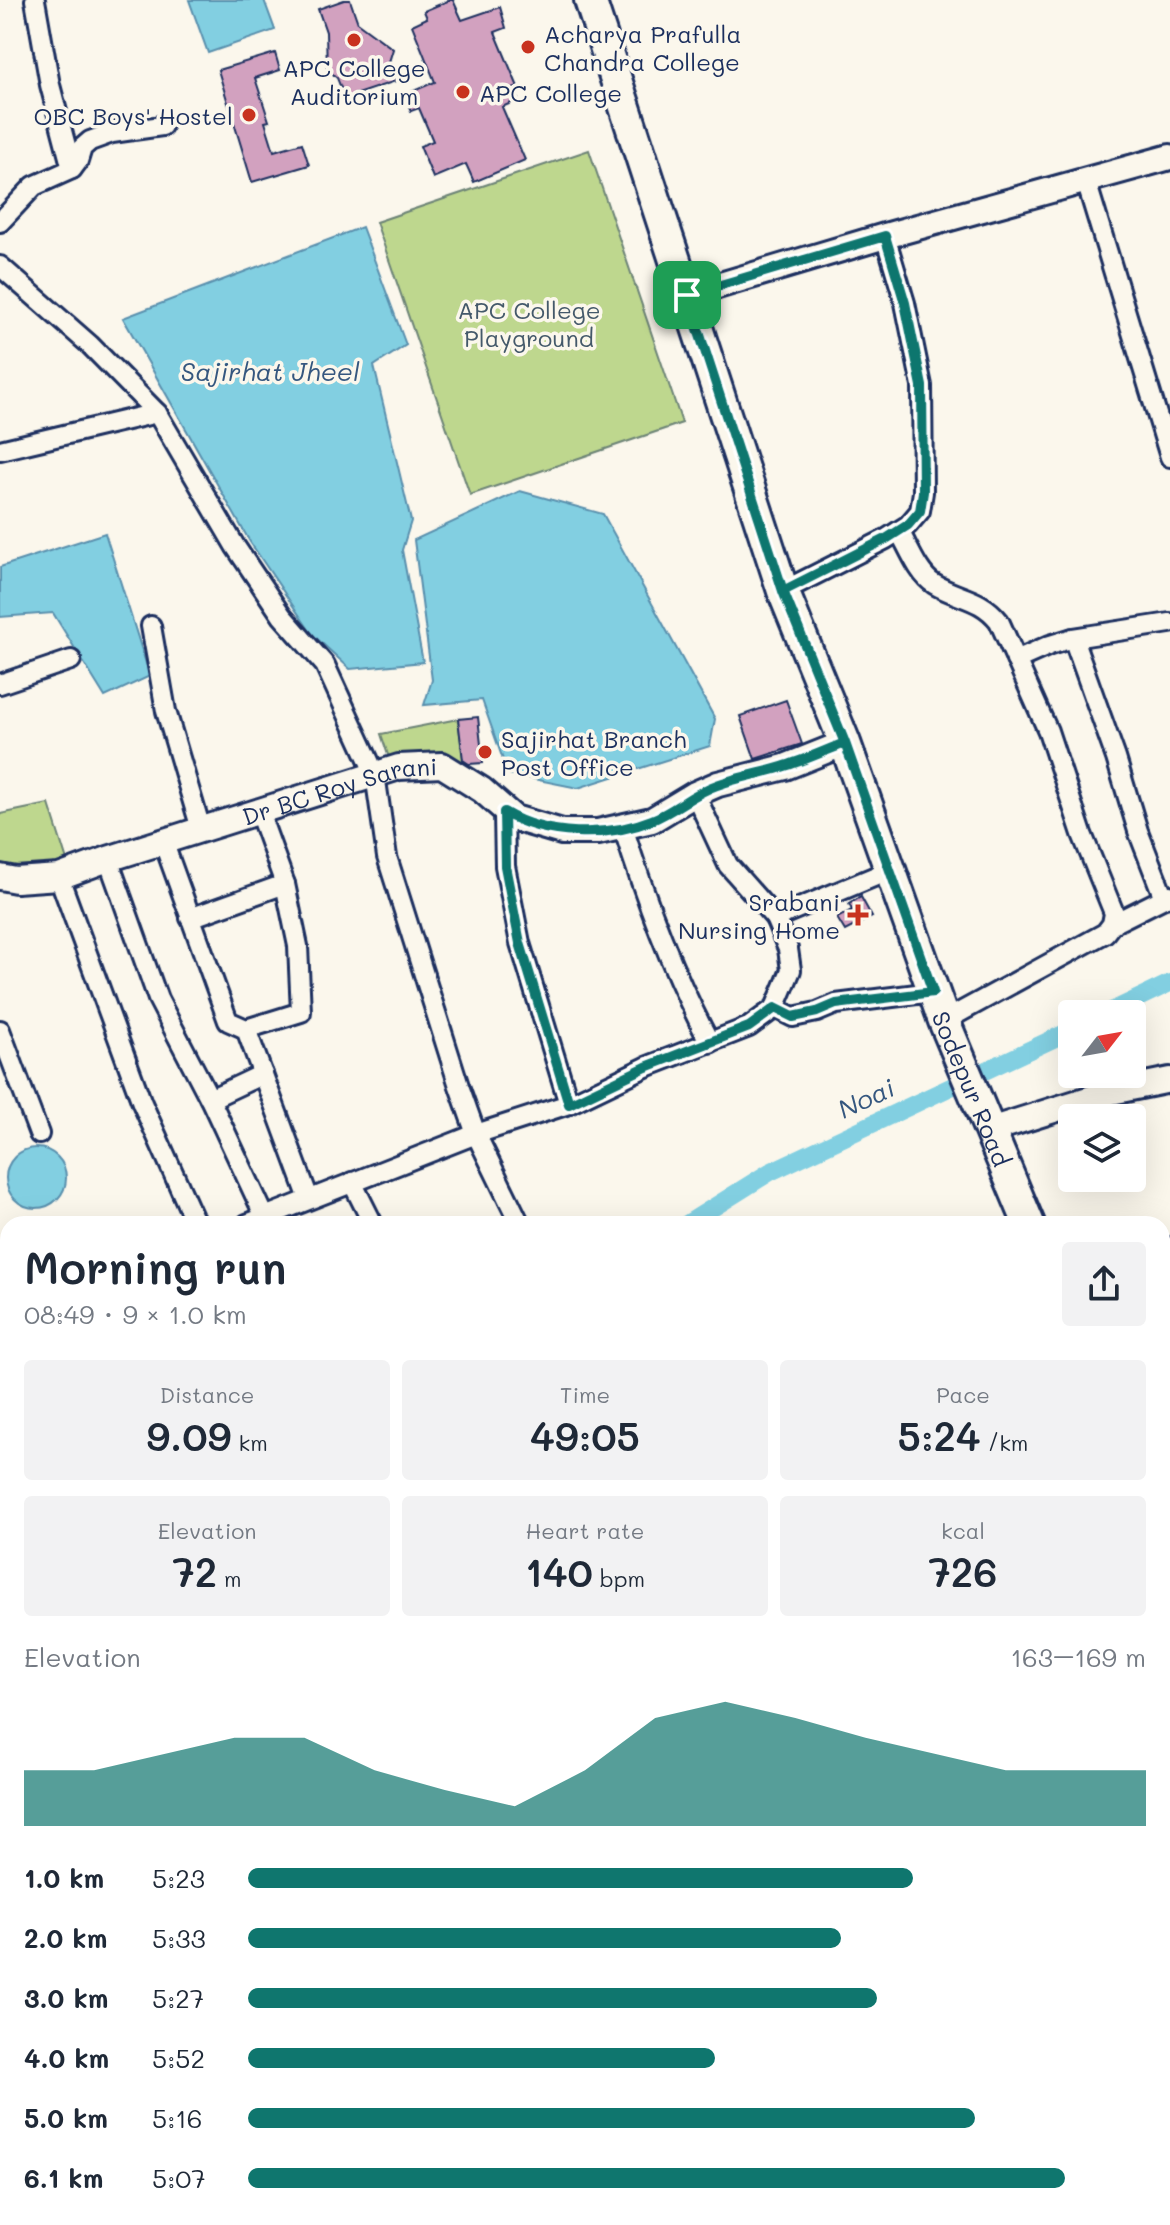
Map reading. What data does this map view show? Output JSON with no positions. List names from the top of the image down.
{
  "streets": {
    "main road": ["Sodepur Road"],
    "street": ["Dr BC Roy Sarani"]
  },
  "crossings": [
    ["Dr BC Roy Sarani", "Sodepur Road"]
  ],
  "water": ["Sajirhat Jheel", "Noai"],
  "parks": ["APC College Playground"],
  "places": {
    "other": [
      "APC College Auditorium",
      "Acharya Prafulla Chandra College",
      "APC College",
      "OBC Boys' Hostel",
      "Sajirhat Branch Post Office"
    ],
    "health": ["Srabani Nursing Home"]
  },
  "north": "top right",
  "page": {
    "heading": ["Morning run", "08:49 · 9 × 1.0 km"],
    "stats": [
      ["Distance", "9.09 km"],
      ["Time", "49:05"],
      ["Pace", "5:24 /km"],
      ["Elevation", "72 m"],
      ["Heart rate", "140 bpm"],
      ["kcal", "726"]
    ],
    "chart": ["Elevation", "163–169 m"],
    "list": [
      {
        "name": "1.0 km",
        "note": "5:23"
      },
      {
        "name": "2.0 km",
        "note": "5:33"
      },
      {
        "name": "3.0 km",
        "note": "5:27"
      },
      {
        "name": "4.0 km",
        "note": "5:52"
      },
      {
        "name": "5.0 km",
        "note": "5:16"
      },
      {
        "name": "6.1 km",
        "note": "5:07"
      }
    ]
  }
}
